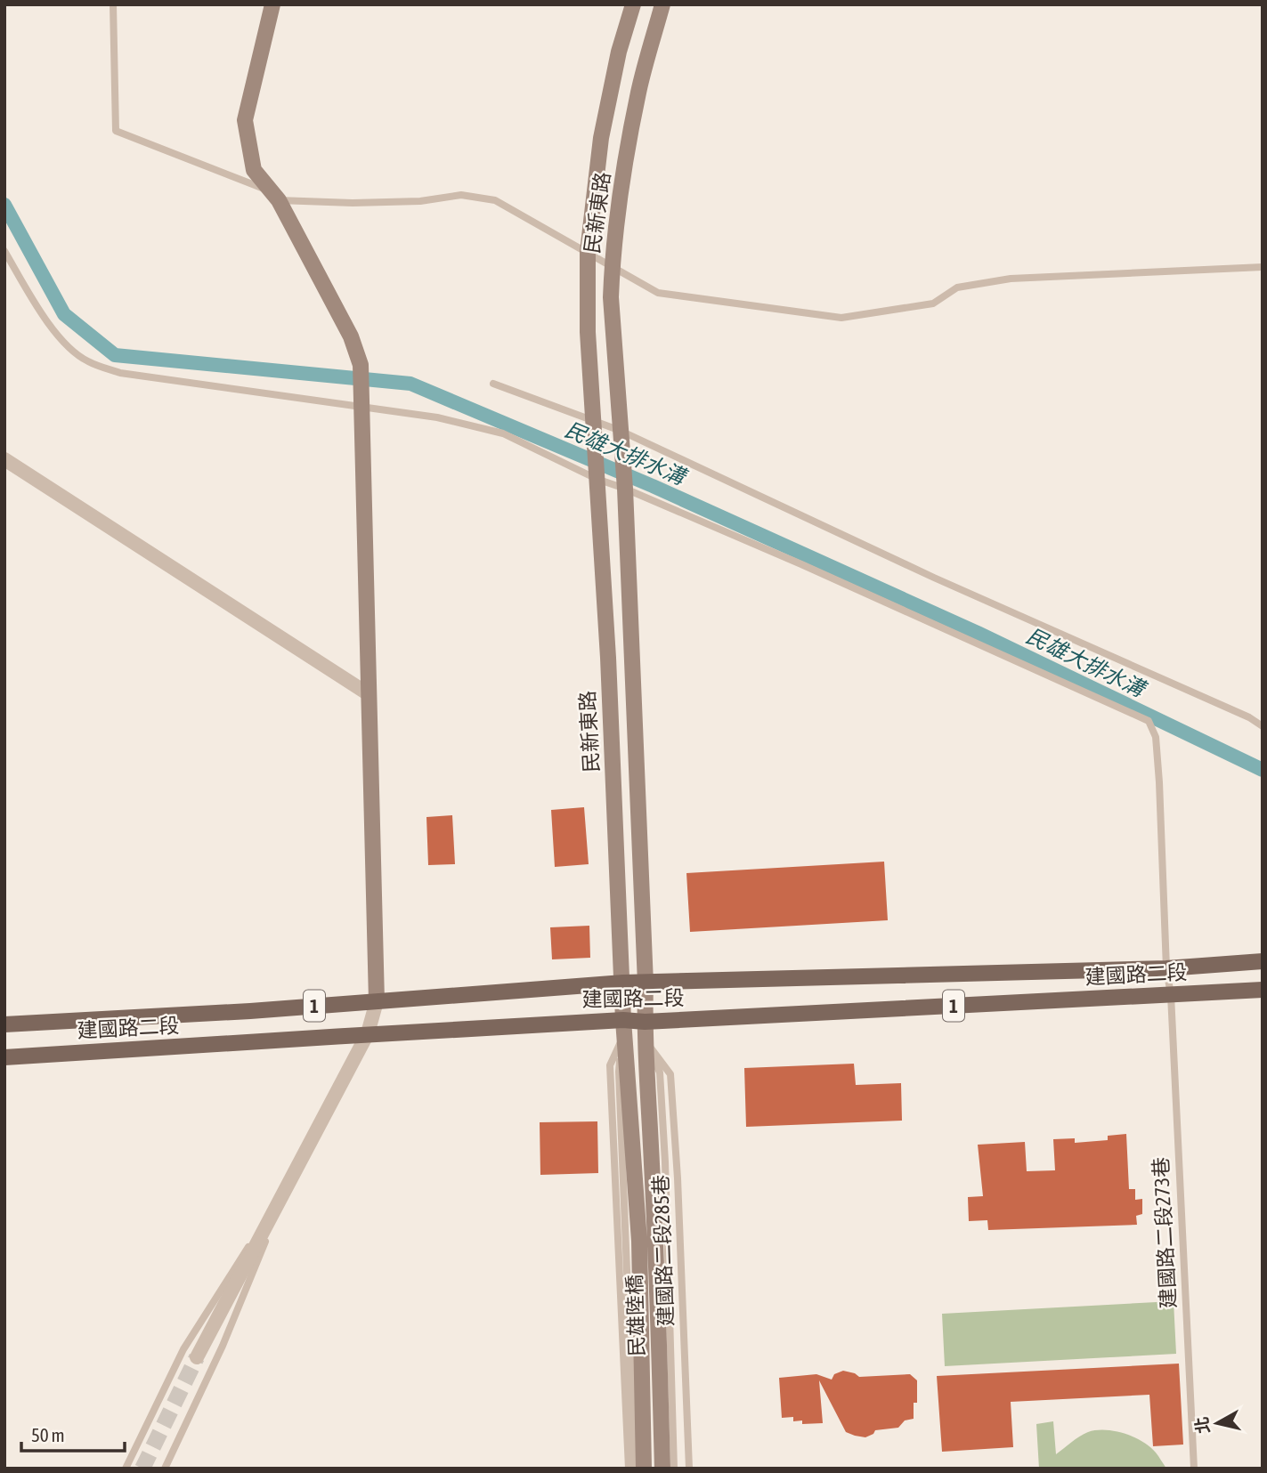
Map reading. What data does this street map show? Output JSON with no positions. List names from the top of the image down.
{
  "streets": {
    "main road": [
      "民新東路",
      "建國路二段",
      "1",
      "民雄陸橋"
    ],
    "lane": ["建國路二段273巷", "建國路二段285巷"]
  },
  "crossings": [
    ["民新東路", "建國路二段"],
    ["民新東路", "建國路二段273巷"],
    ["民新東路", "民雄陸橋"],
    ["建國路二段", "建國路二段273巷"]
  ],
  "water": ["民雄大排水溝"],
  "scale_bar": "50 m",
  "north": "left"
}
